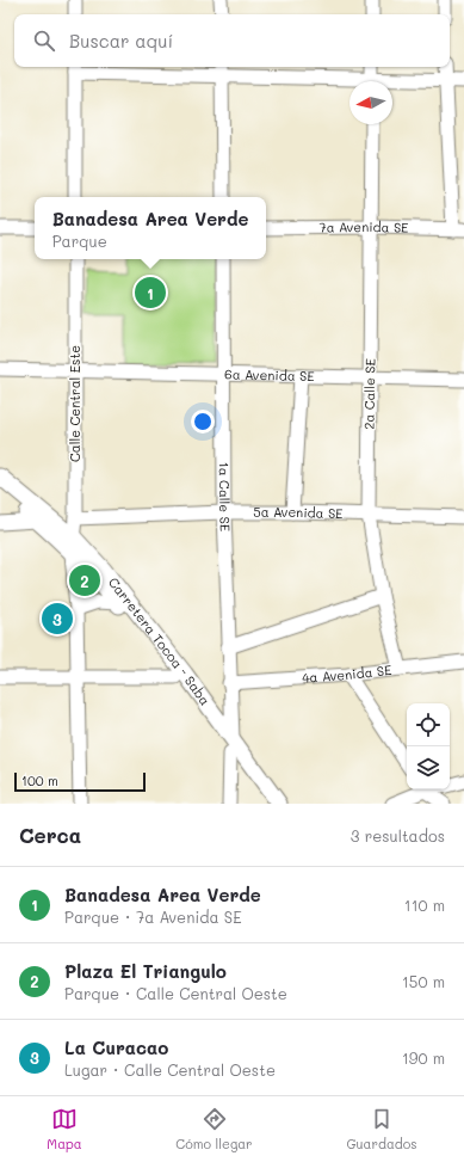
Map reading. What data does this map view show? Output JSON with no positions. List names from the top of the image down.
{
  "streets": {
    "main road": ["Carretera Tocoa - Saba"],
    "street": [
      "7a Avenida SE",
      "6a Avenida SE",
      "2a Calle SE",
      "Calle Central Este",
      "1a Calle SE",
      "5a Avenida SE",
      "4a Avenida SE"
    ]
  },
  "crossings": [
    ["7a Avenida SE", "2a Calle SE"],
    ["6a Avenida SE", "2a Calle SE"],
    ["6a Avenida SE", "Calle Central Este"],
    ["6a Avenida SE", "1a Calle SE"],
    ["2a Calle SE", "5a Avenida SE"],
    ["2a Calle SE", "4a Avenida SE"],
    ["Calle Central Este", "5a Avenida SE"],
    ["Calle Central Este", "Carretera Tocoa - Saba"],
    ["1a Calle SE", "5a Avenida SE"],
    ["1a Calle SE", "Carretera Tocoa - Saba"],
    ["1a Calle SE", "4a Avenida SE"]
  ],
  "scale_bar": "100 m",
  "north": "left",
  "page": {
    "search": "Buscar aquí",
    "popup": ["Banadesa Area Verde", "Parque"],
    "pins": ["1", "2", "3"],
    "scale": "100 m",
    "heading": ["Cerca", "3 resultados"],
    "list": [
      {
        "mark": "1",
        "name": "Banadesa Area Verde",
        "note": "Parque · 7a Avenida SE",
        "value": "110 m"
      },
      {
        "mark": "2",
        "name": "Plaza El Triangulo",
        "note": "Parque · Calle Central Oeste",
        "value": "150 m"
      },
      {
        "mark": "3",
        "name": "La Curacao",
        "note": "Lugar · Calle Central Oeste",
        "value": "190 m"
      }
    ],
    "nav": ["Mapa", "Cómo llegar", "Guardados"]
  }
}
